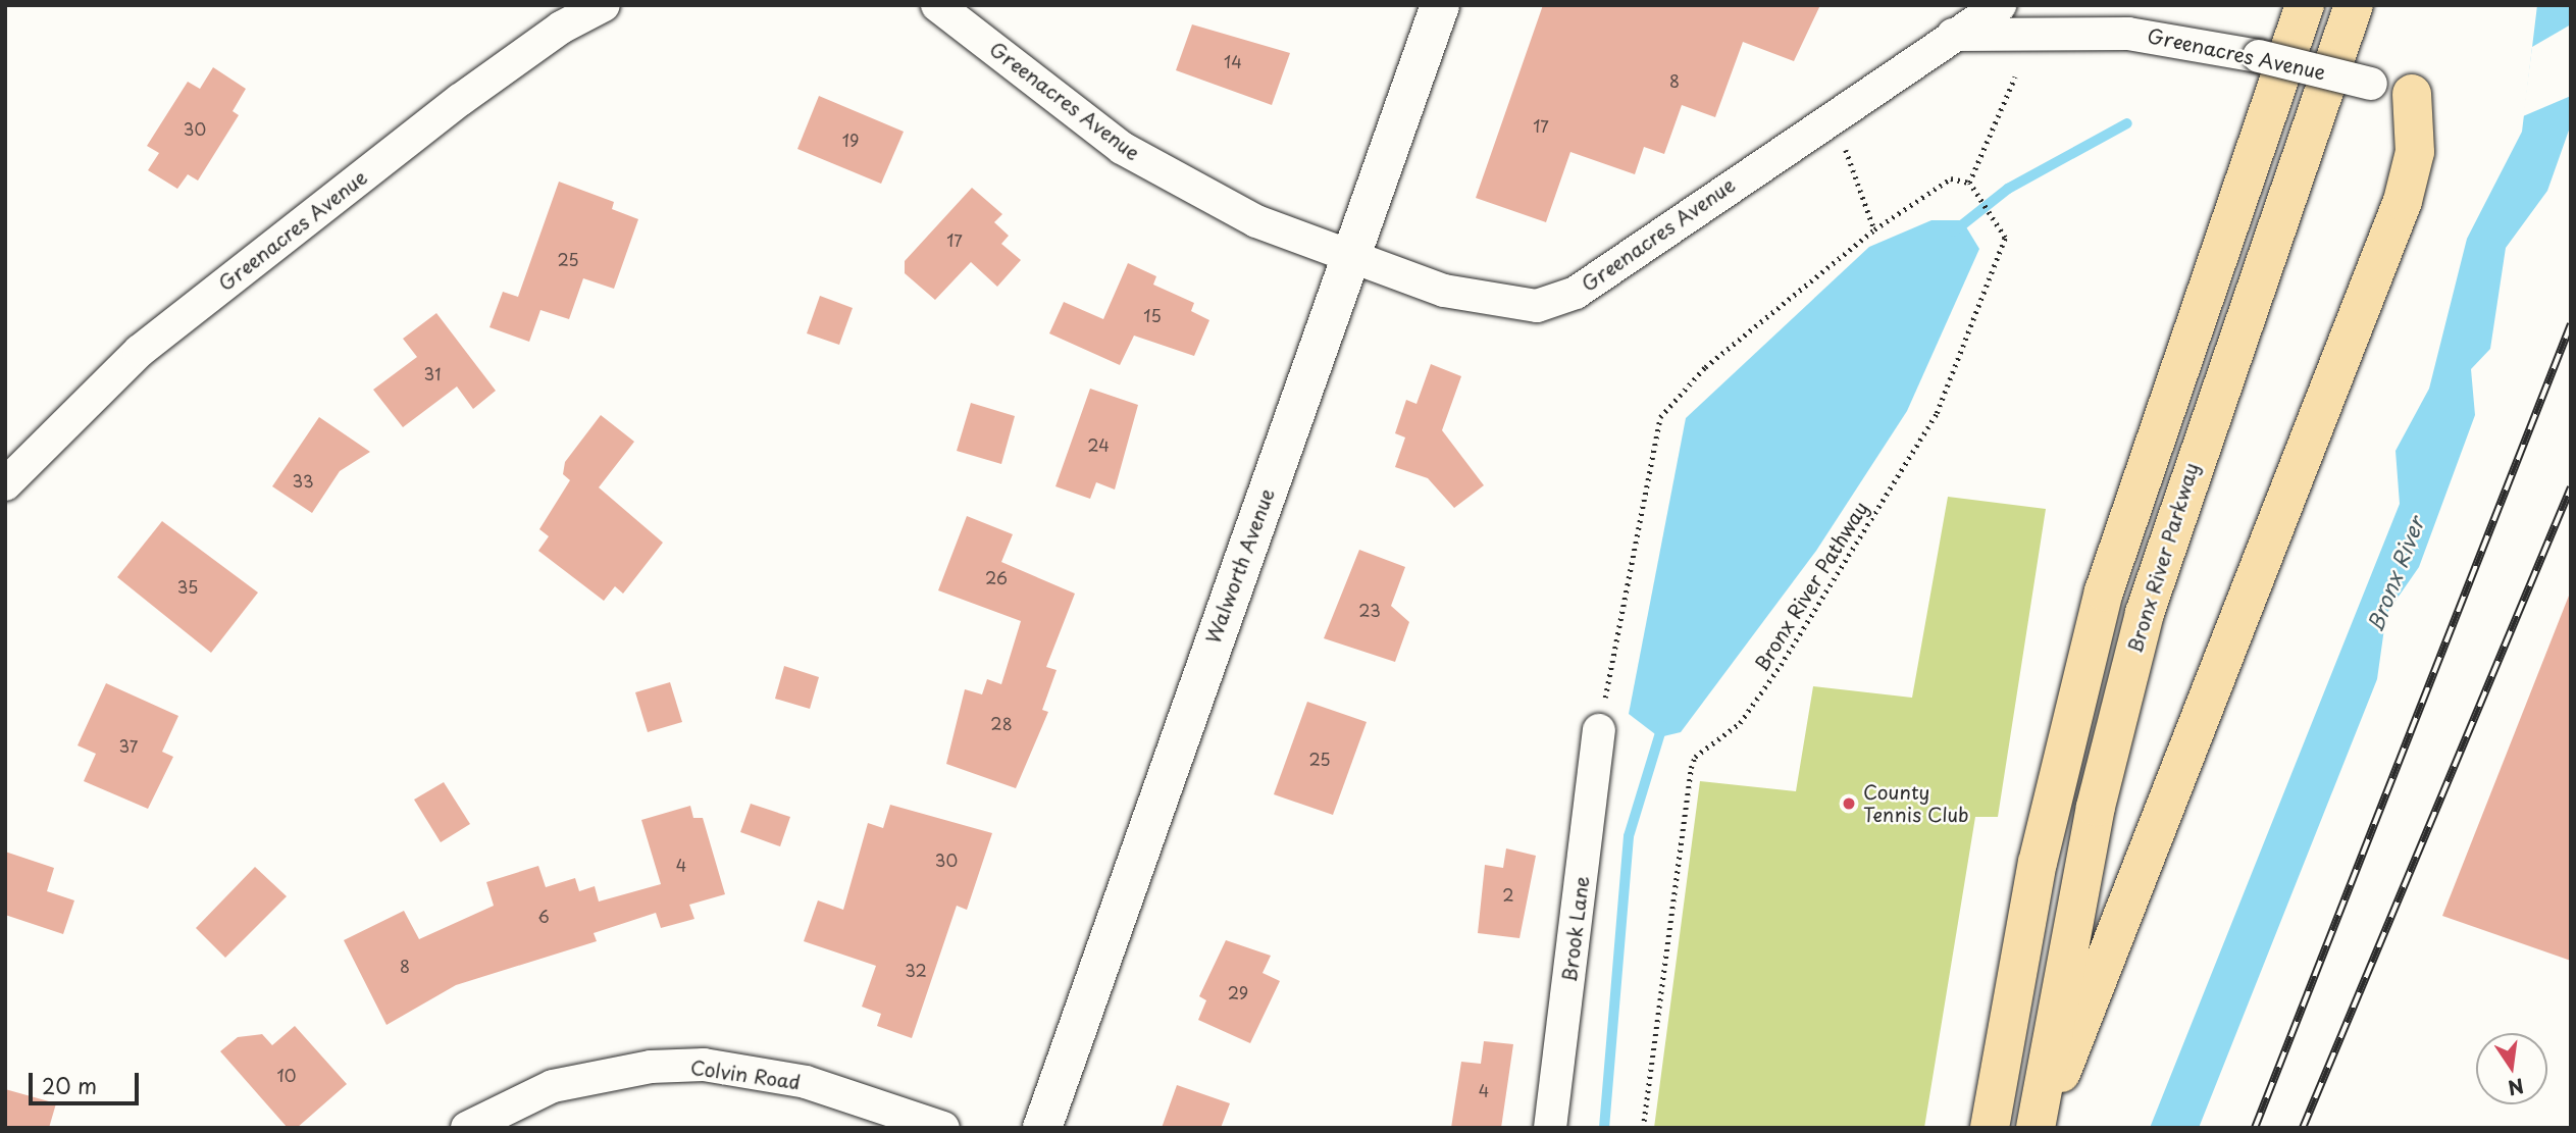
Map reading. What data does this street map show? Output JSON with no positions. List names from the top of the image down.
{
  "streets": {
    "highway": ["Bronx River Parkway"],
    "street": [
      "Greenacres Avenue",
      "Walworth Avenue",
      "Brook Lane",
      "Colvin Road"
    ],
    "path": ["Bronx River Pathway"]
  },
  "crossings": [
    ["Greenacres Avenue", "Walworth Avenue"]
  ],
  "water": ["Bronx River"],
  "places": ["County Tennis Club"],
  "house_numbers": [
    "14",
    "8",
    "17",
    "30",
    "19",
    "17",
    "25",
    "15",
    "31",
    "24",
    "33",
    "26",
    "35",
    "23",
    "28",
    "37",
    "25",
    "30",
    "4",
    "2",
    "6",
    "8",
    "32",
    "29",
    "10",
    "4"
  ],
  "scale_bar": "20 m",
  "north": "bottom"
}
